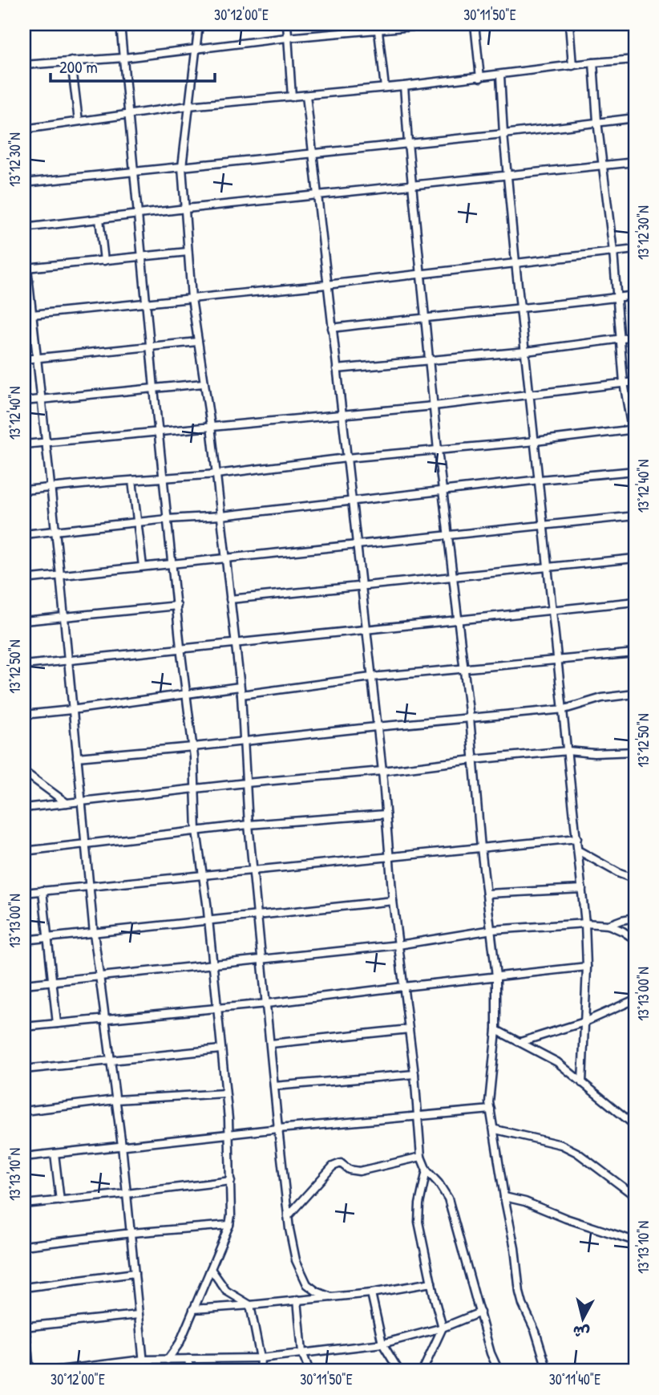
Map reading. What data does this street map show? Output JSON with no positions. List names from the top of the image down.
{
  "scale_bar": "200 m",
  "north": "bottom",
  "coordinates": [
    "30°12'00\"E",
    "30°11'50\"E",
    "13°12'30\"N",
    "13°12'40\"N",
    "13°12'50\"N",
    "13°13'00\"N",
    "13°13'10\"N",
    "30°11'40\"E"
  ]
}
